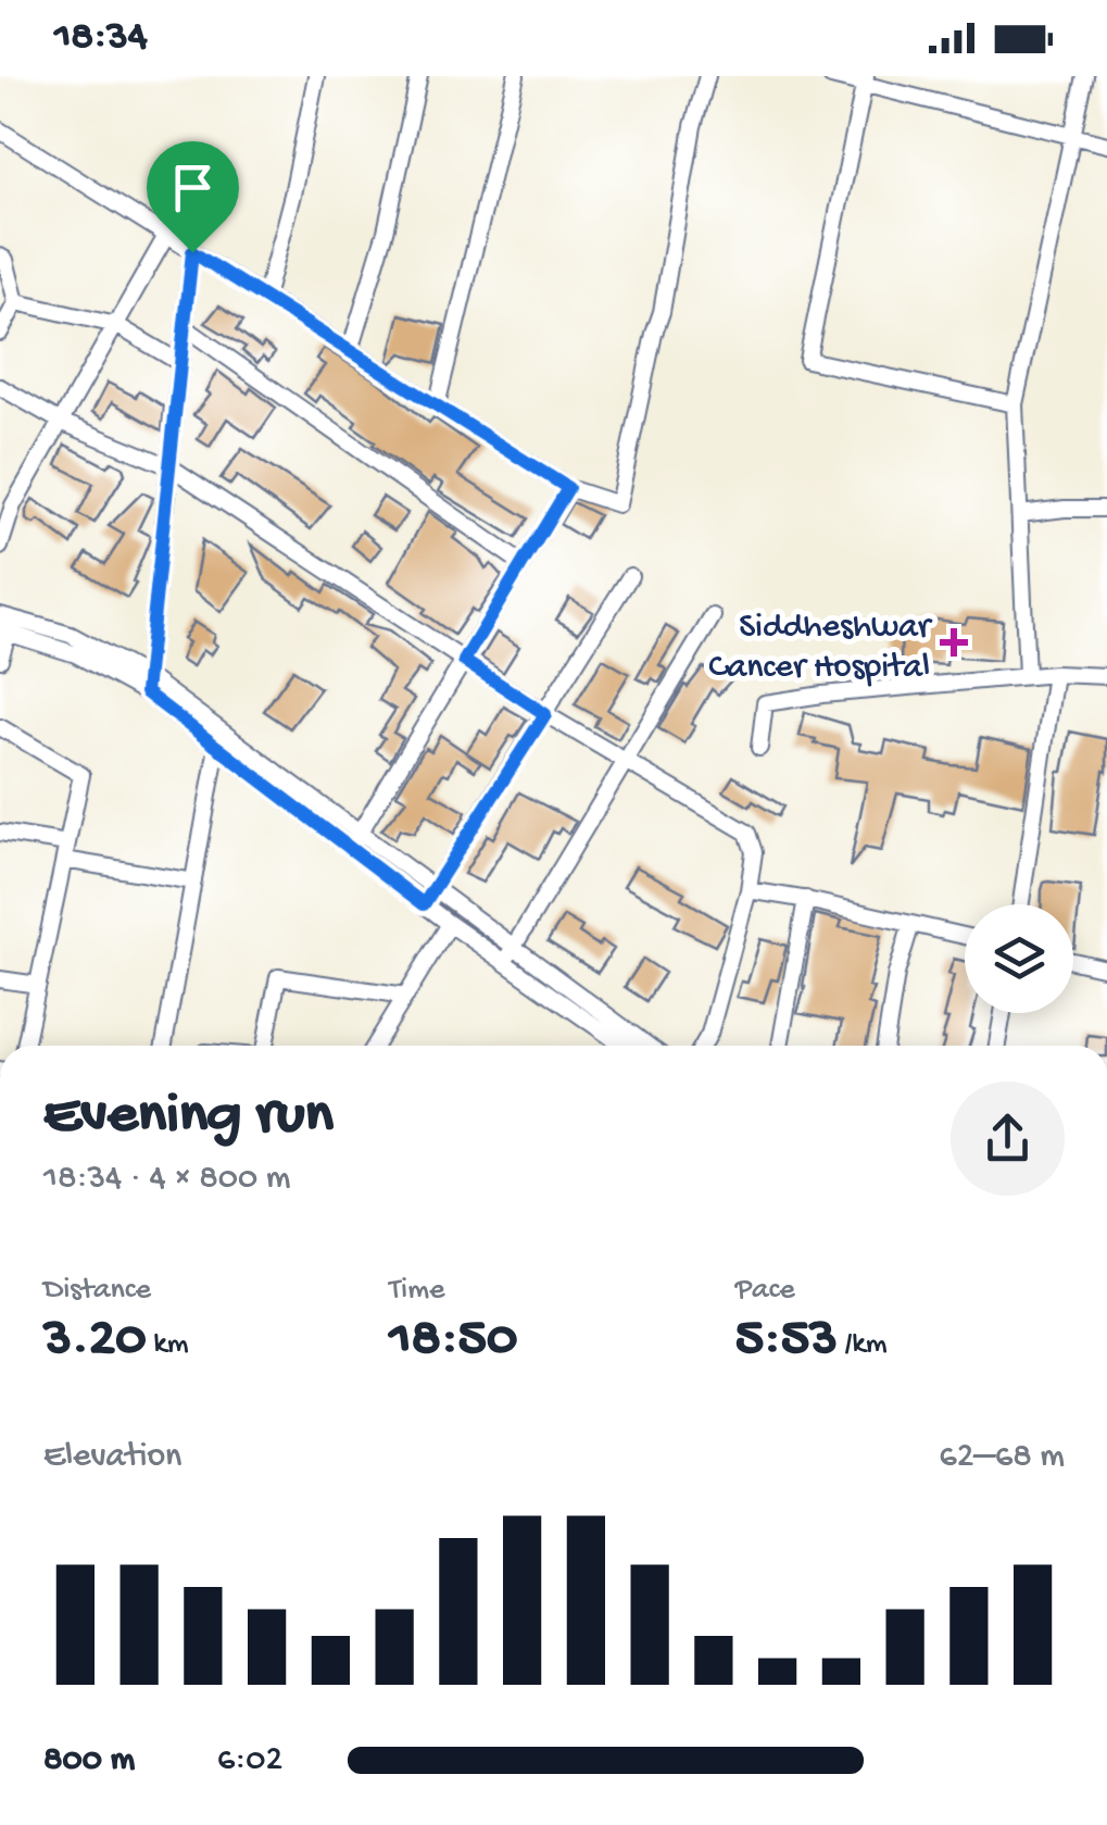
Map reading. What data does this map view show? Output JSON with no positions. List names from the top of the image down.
{
  "places": {
    "health": ["Siddheshwar Cancer Hospital"]
  },
  "page": {
    "status": "18:34",
    "heading": ["Evening run", "18:34 · 4 × 800 m"],
    "stats": [
      ["Distance", "3.20 km"],
      ["Time", "18:50"],
      ["Pace", "5:53 /km"]
    ],
    "chart": ["Elevation", "62–68 m"],
    "list": [
      {
        "name": "800 m",
        "note": "6:02"
      }
    ]
  }
}
